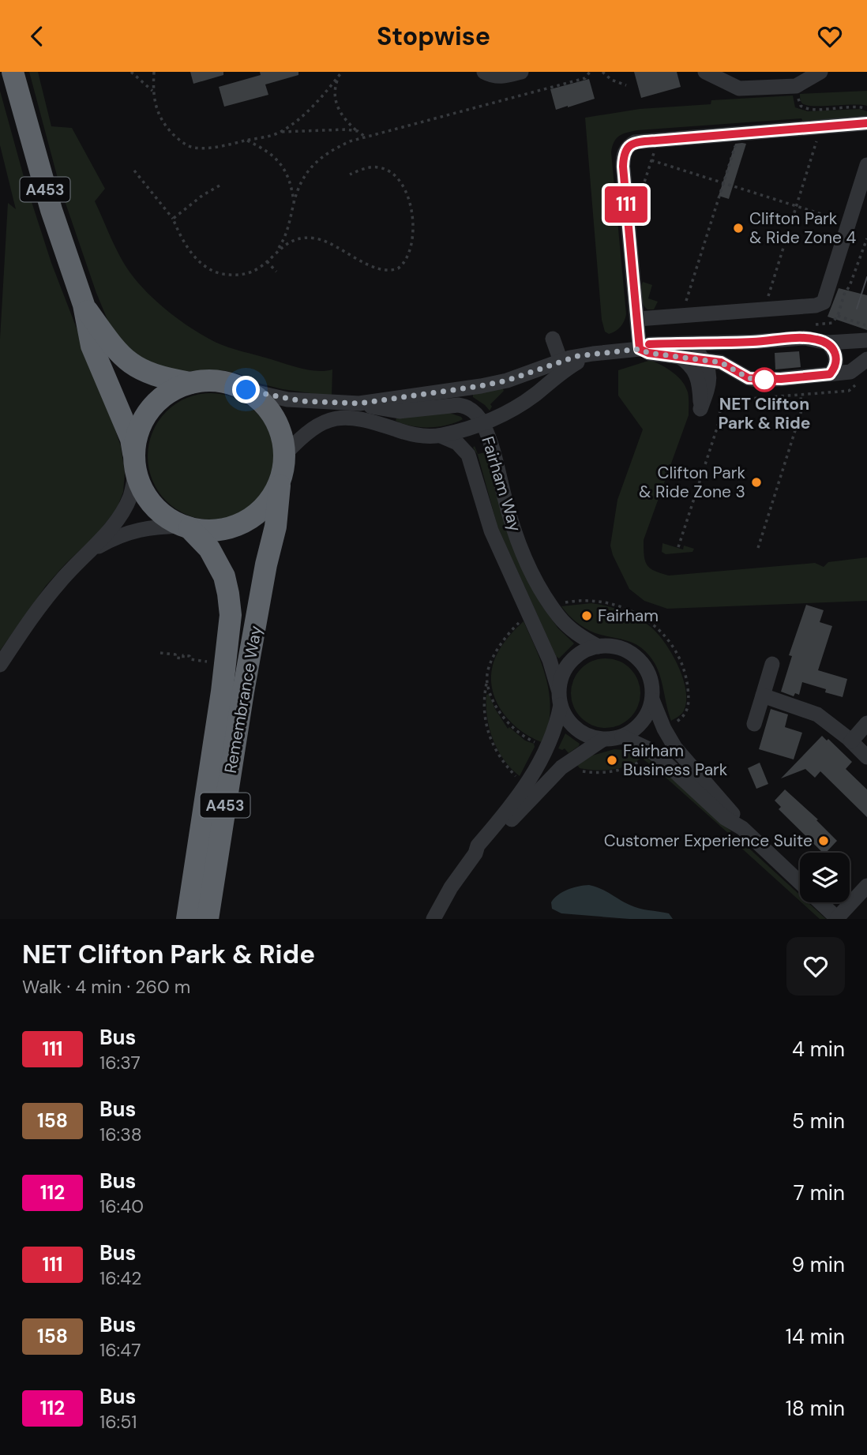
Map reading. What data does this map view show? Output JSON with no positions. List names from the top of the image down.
{
  "streets": {
    "highway": ["A453", "Remembrance Way"],
    "street": ["Fairham Way"]
  },
  "crossings": [
    ["A453", "Remembrance Way"]
  ],
  "places": [
    "Clifton Park & Ride Zone 4",
    "NET Clifton Park & Ride",
    "Clifton Park & Ride Zone 3",
    "Fairham",
    "Fairham Business Park",
    "Customer Experience Suite"
  ],
  "lines": ["bus line 111"],
  "page": {
    "header": "Stopwise",
    "on_map": "111",
    "heading": ["NET Clifton Park & Ride", "Walk · 4 min · 260 m"],
    "list": [
      {
        "mark": "111",
        "name": "Bus",
        "note": "16:37",
        "value": "4 min"
      },
      {
        "mark": "158",
        "name": "Bus",
        "note": "16:38",
        "value": "5 min"
      },
      {
        "mark": "112",
        "name": "Bus",
        "note": "16:40",
        "value": "7 min"
      },
      {
        "mark": "111",
        "name": "Bus",
        "note": "16:42",
        "value": "9 min"
      },
      {
        "mark": "158",
        "name": "Bus",
        "note": "16:47",
        "value": "14 min"
      },
      {
        "mark": "112",
        "name": "Bus",
        "note": "16:51",
        "value": "18 min"
      }
    ]
  }
}
